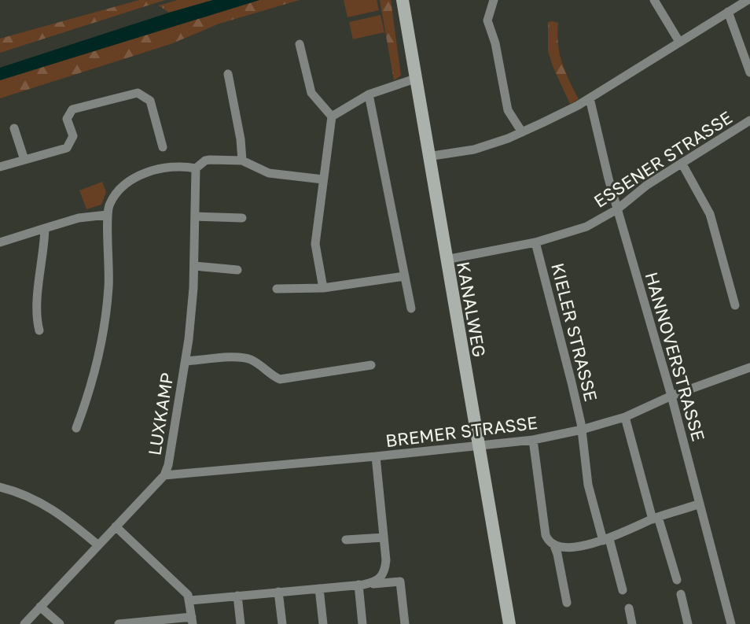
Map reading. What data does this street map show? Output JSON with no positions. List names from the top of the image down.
{
  "streets": {
    "street": [
      "ESSENER STRASSE",
      "KANALWEG",
      "KIELER STRASSE",
      "HANNOVERSTRASSE",
      "LUXKAMP",
      "BREMER STRASSE"
    ]
  },
  "crossings": [
    ["ESSENER STRASSE", "KANALWEG"],
    ["ESSENER STRASSE", "KIELER STRASSE"],
    ["ESSENER STRASSE", "HANNOVERSTRASSE"],
    ["KANALWEG", "BREMER STRASSE"],
    ["KIELER STRASSE", "BREMER STRASSE"],
    ["HANNOVERSTRASSE", "BREMER STRASSE"],
    ["LUXKAMP", "BREMER STRASSE"]
  ]
}
